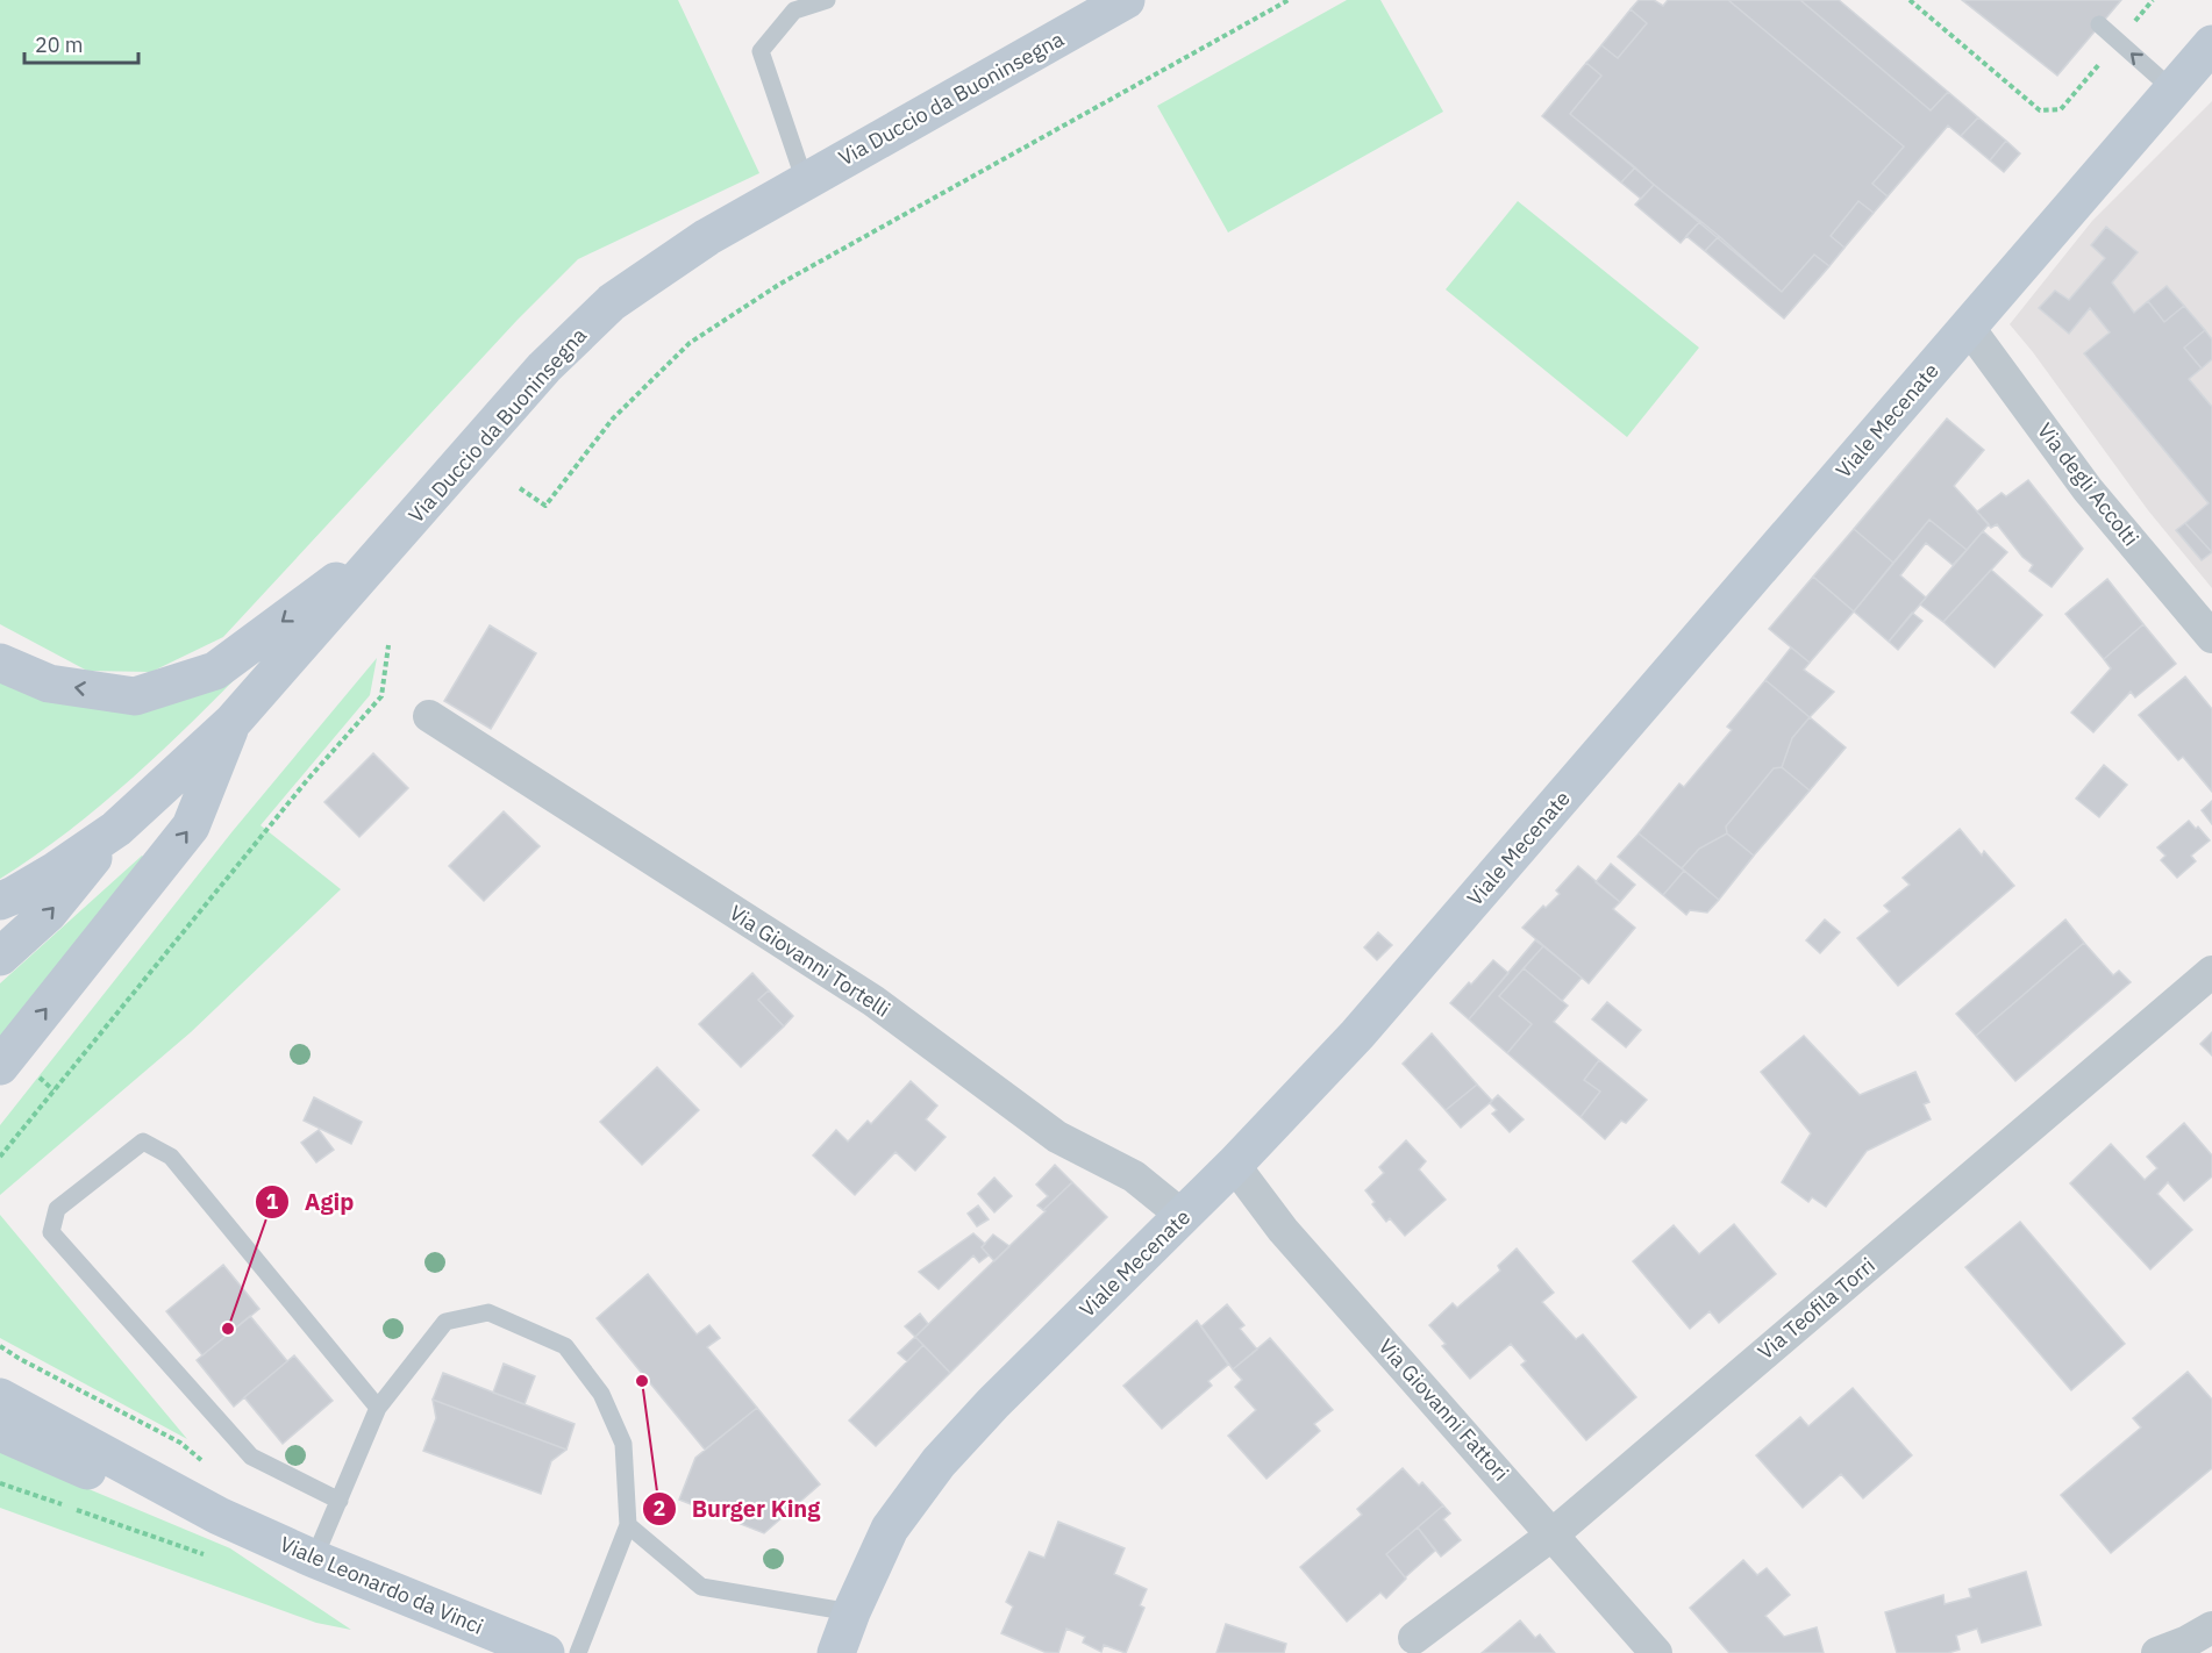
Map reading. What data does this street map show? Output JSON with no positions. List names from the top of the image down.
{
  "streets": {
    "main road": ["Via Duccio da Buoninsegna", "Viale Mecenate", "Viale Leonardo da Vinci"],
    "street": [
      "Via degli Accolti",
      "Via Giovanni Tortelli",
      "Via Teofila Torri",
      "Via Giovanni Fattori"
    ]
  },
  "crossings": [
    ["Viale Mecenate", "Via degli Accolti"],
    ["Viale Mecenate", "Via Giovanni Tortelli"],
    ["Viale Mecenate", "Via Giovanni Fattori"],
    ["Via Teofila Torri", "Via Giovanni Fattori"]
  ],
  "places": ["Agip", "Burger King"],
  "scale_bar": "20 m"
}
